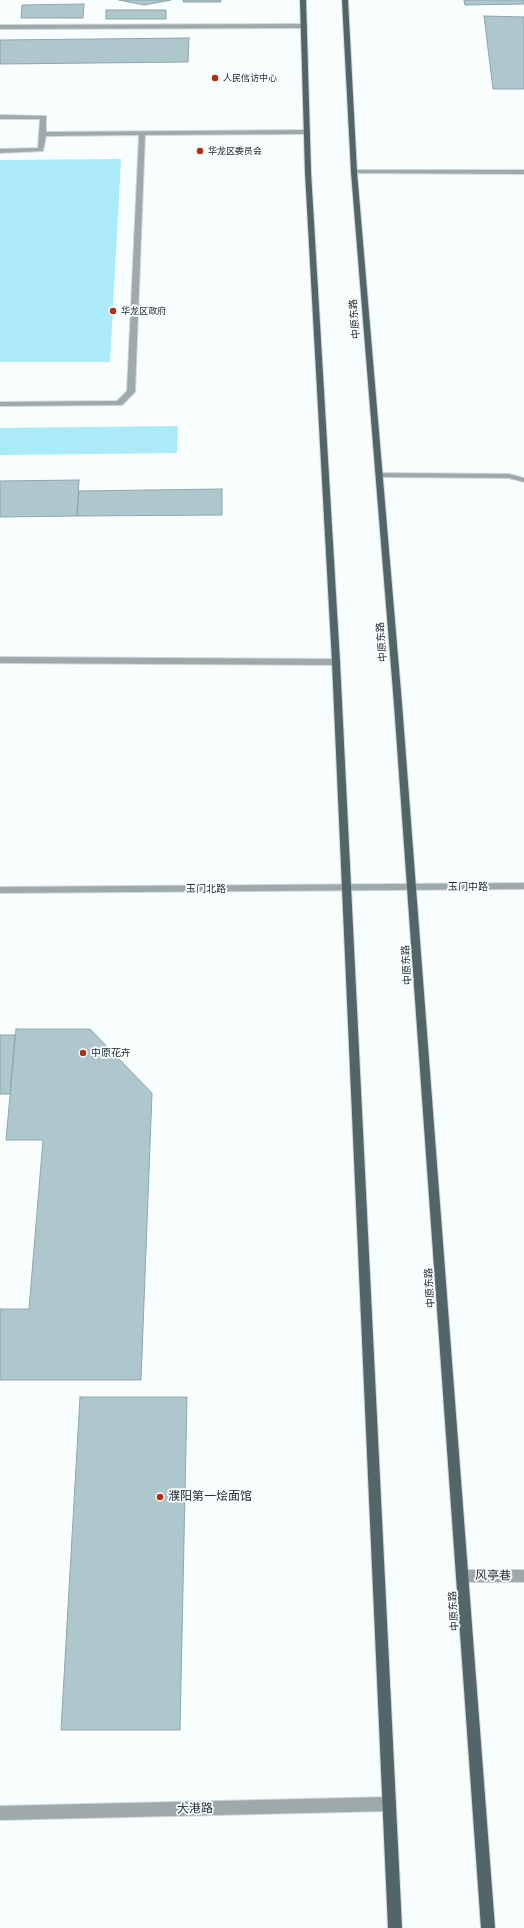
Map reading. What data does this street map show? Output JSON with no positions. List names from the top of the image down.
{
  "streets": {
    "main road": ["中原东路"],
    "street": [
      "玉门中路",
      "玉门北路",
      "风亭巷",
      "大港路"
    ]
  },
  "crossings": [
    ["中原东路", "玉门中路"],
    ["中原东路", "玉门北路"],
    ["中原东路", "风亭巷"],
    ["玉门中路", "玉门北路"]
  ],
  "places": [
    "人民信访中心",
    "华龙区委员会",
    "华龙区政府",
    "中原花卉",
    "濮阳第一烩面馆"
  ]
}
